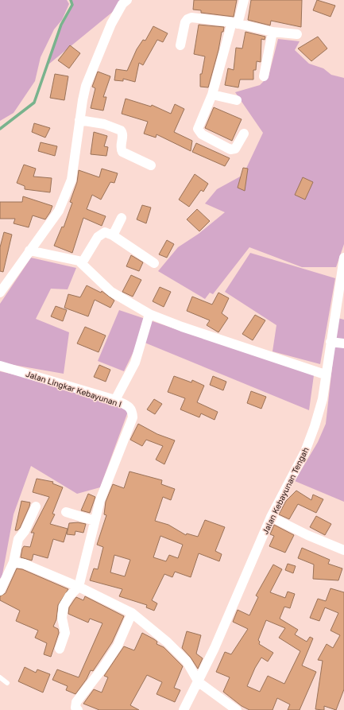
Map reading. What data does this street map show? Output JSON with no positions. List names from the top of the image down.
{
  "streets": {
    "street": ["Jalan Lingkar Kebayunan I", "Jalan Kebayunan Tengah"]
  }
}
